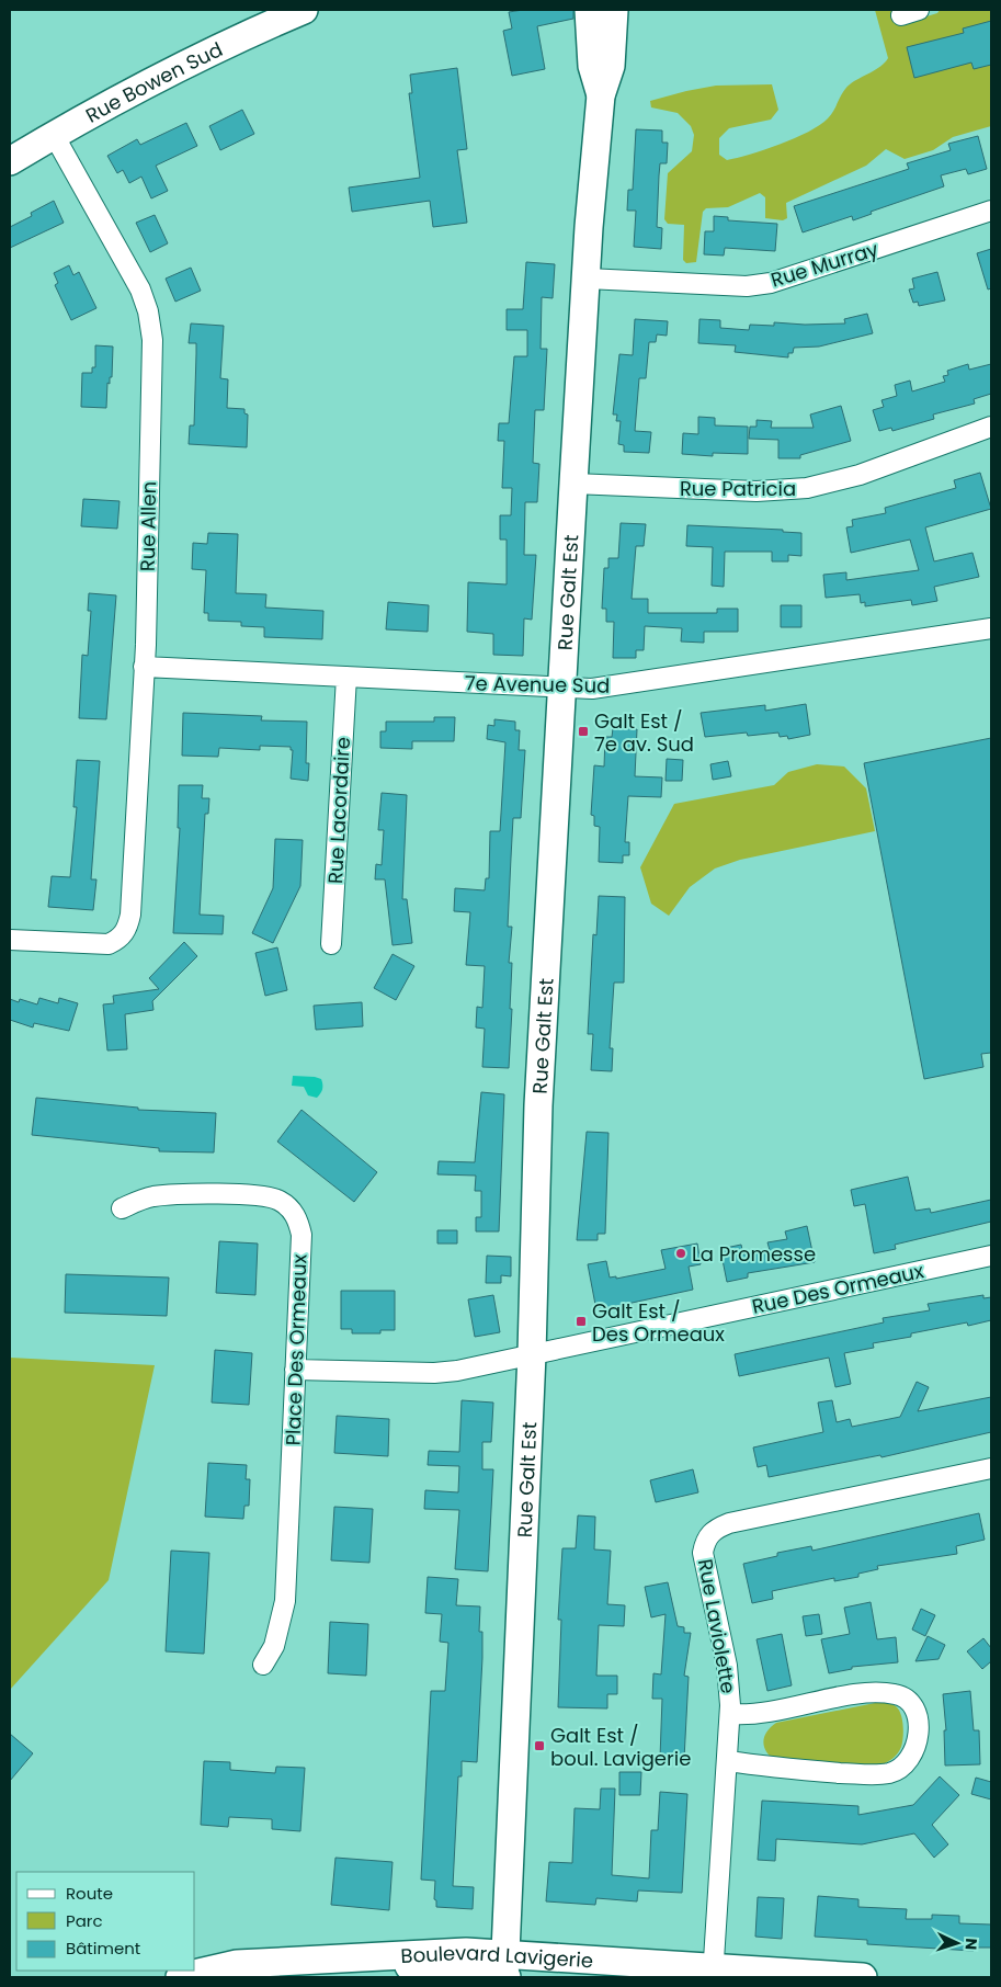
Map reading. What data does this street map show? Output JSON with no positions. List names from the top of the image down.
{
  "streets": {
    "main road": ["Rue Bowen Sud", "Rue Galt Est", "Boulevard Lavigerie"],
    "street": [
      "Rue Murray",
      "Rue Patricia",
      "Rue Allen",
      "7e Avenue Sud",
      "Rue Lacordaire",
      "Rue Des Ormeaux",
      "Place Des Ormeaux",
      "Rue Laviolette"
    ]
  },
  "crossings": [
    ["Rue Bowen Sud", "Rue Allen"],
    ["Rue Murray", "Rue Galt Est"],
    ["Rue Patricia", "Rue Galt Est"],
    ["Rue Allen", "7e Avenue Sud"],
    ["Rue Galt Est", "7e Avenue Sud"],
    ["Rue Galt Est", "Rue Des Ormeaux"],
    ["Rue Galt Est", "Boulevard Lavigerie"],
    ["7e Avenue Sud", "Rue Lacordaire"],
    ["Rue Des Ormeaux", "Place Des Ormeaux"],
    ["Rue Laviolette", "Boulevard Lavigerie"]
  ],
  "places": {
    "transit": ["Galt Est / 7e av. Sud", "Galt Est / Des Ormeaux", "Galt Est / boul. Lavigerie"],
    "other": ["La Promesse"]
  },
  "legend": ["Route", "Parc", "Bâtiment"],
  "north": "right"
}
